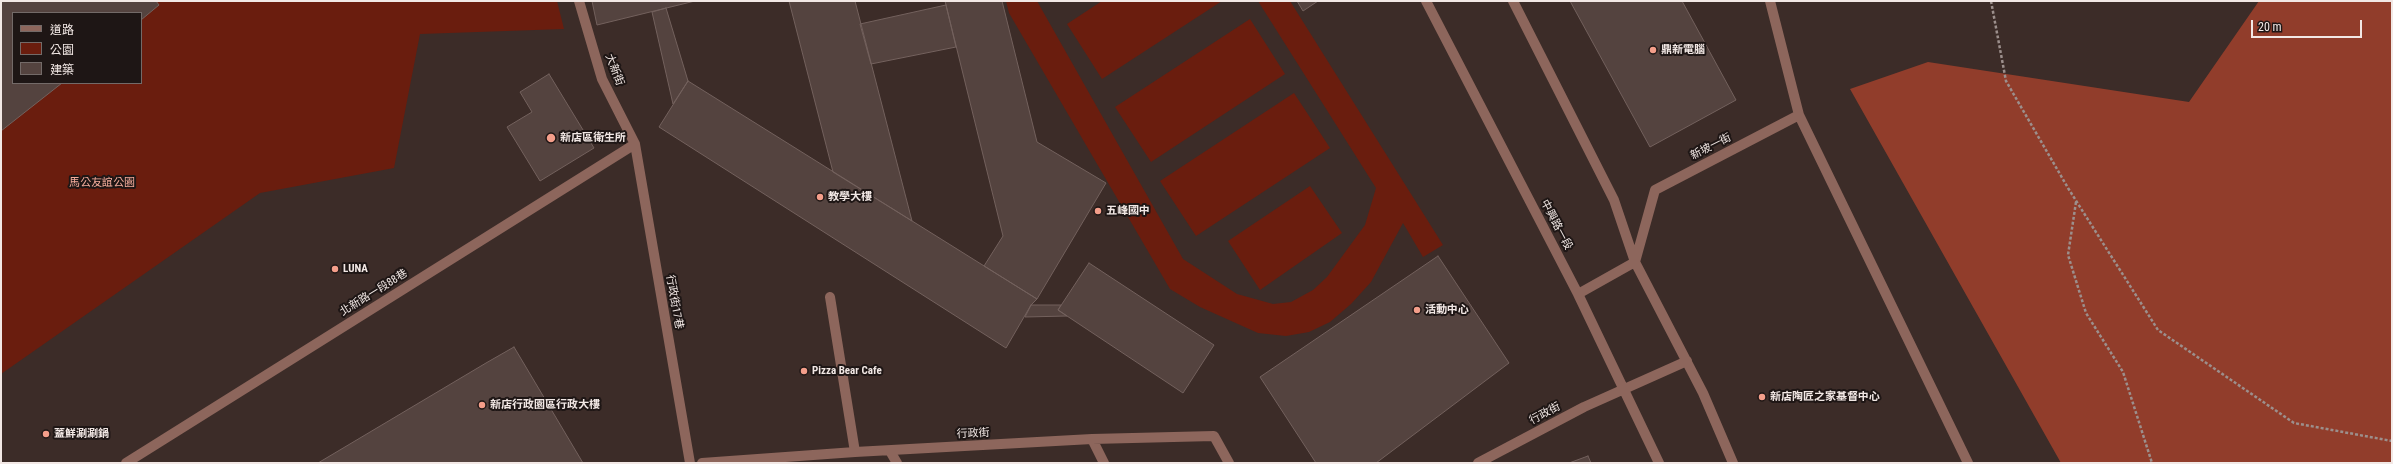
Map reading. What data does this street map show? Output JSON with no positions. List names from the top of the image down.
{
  "streets": {
    "street": [
      "大新街",
      "新坡一街",
      "中興路一段",
      "北新路一段88巷",
      "行政街17巷",
      "行政街"
    ]
  },
  "crossings": [
    ["大新街", "北新路一段88巷"],
    ["大新街", "行政街17巷"],
    ["中興路一段", "行政街"],
    ["北新路一段88巷", "行政街17巷"]
  ],
  "parks": ["馬公友誼公園"],
  "places": [
    "鼎新電腦",
    "新店區衛生所",
    "教學大樓",
    "五峰國中",
    "LUNA",
    "活動中心",
    "Pizza Bear Cafe",
    "新店陶匠之家基督中心",
    "新店行政園區行政大樓",
    "蓋鮮涮涮鍋"
  ],
  "legend": ["道路", "公園", "建築"],
  "scale_bar": "20 m"
}
